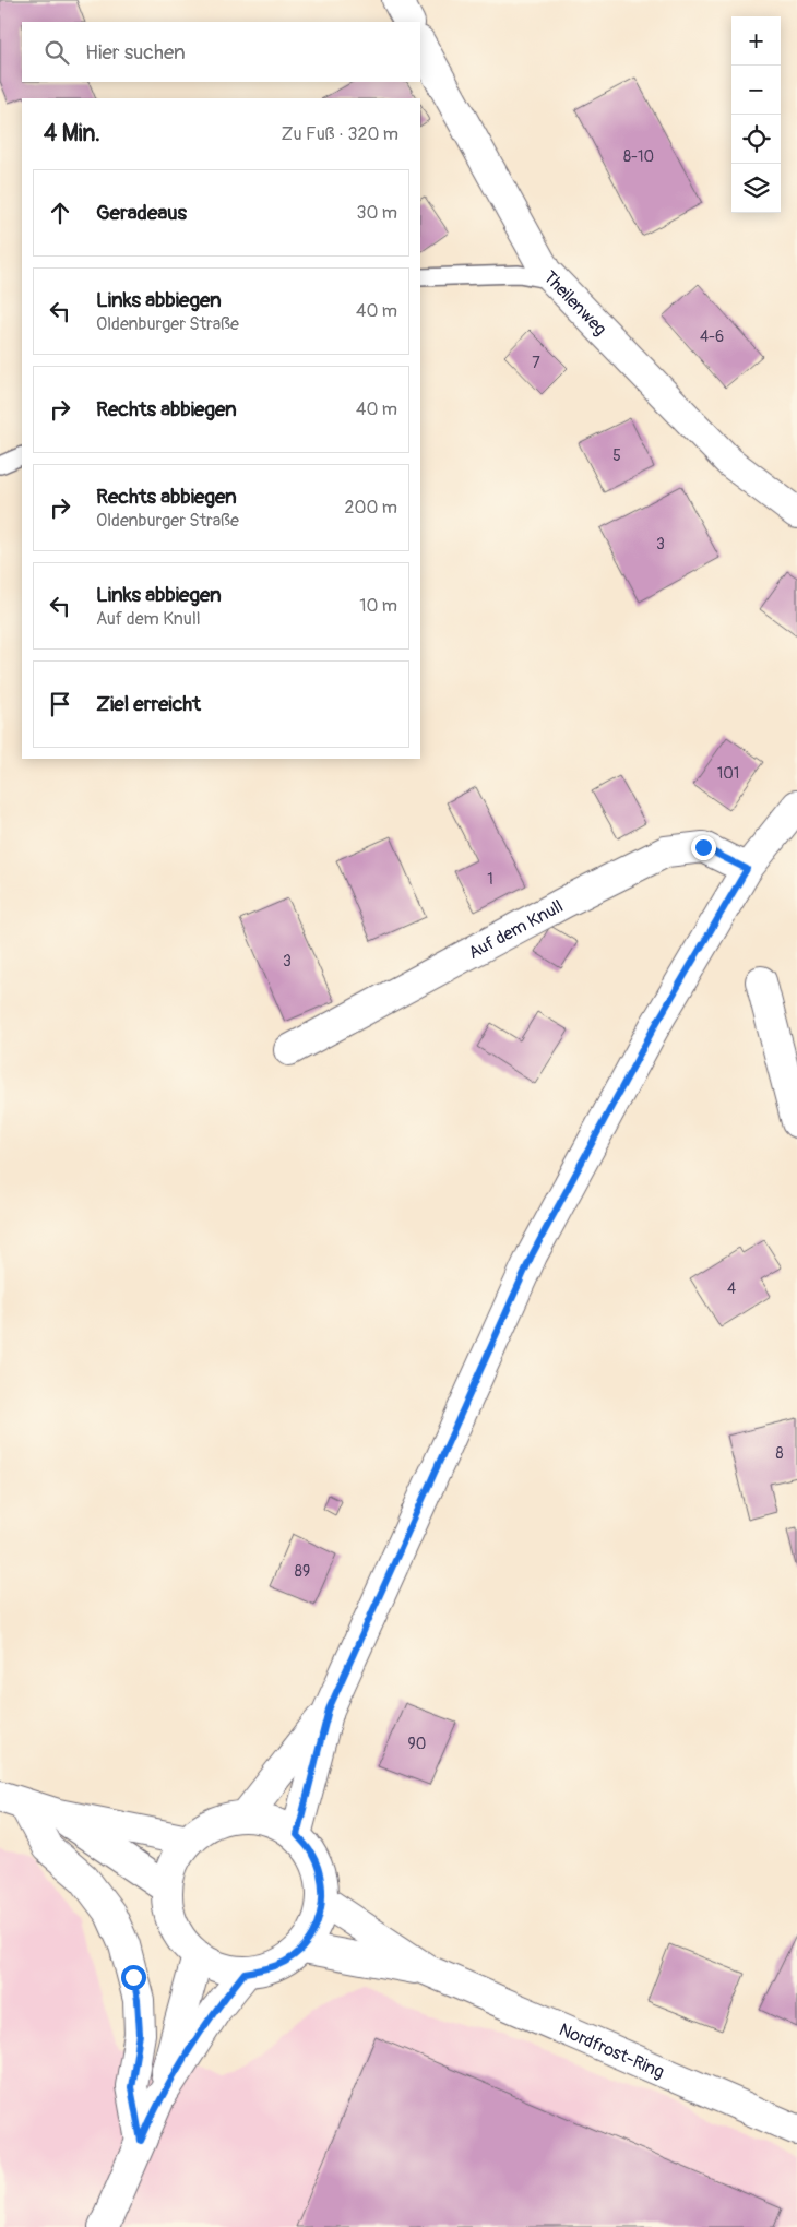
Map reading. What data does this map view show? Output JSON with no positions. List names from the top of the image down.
{
  "streets": {
    "street": ["Theilenweg", "Auf dem Knull", "Nordfrost-Ring"]
  },
  "house_numbers": [
    "8-10",
    "4-6",
    "7",
    "5",
    "3",
    "101",
    "1",
    "3",
    "4",
    "8",
    "89",
    "90"
  ],
  "page": {
    "map_buttons": ["+", "−"],
    "search": "Hier suchen",
    "heading": ["4 Min.", "Zu Fuß · 320 m"],
    "list": [
      ["Geradeaus", "30 m"],
      ["Links abbiegen", "Oldenburger Straße", "40 m"],
      ["Rechts abbiegen", "40 m"],
      ["Rechts abbiegen", "Oldenburger Straße", "200 m"],
      ["Links abbiegen", "Auf dem Knull", "10 m"],
      "Ziel erreicht"
    ]
  }
}
